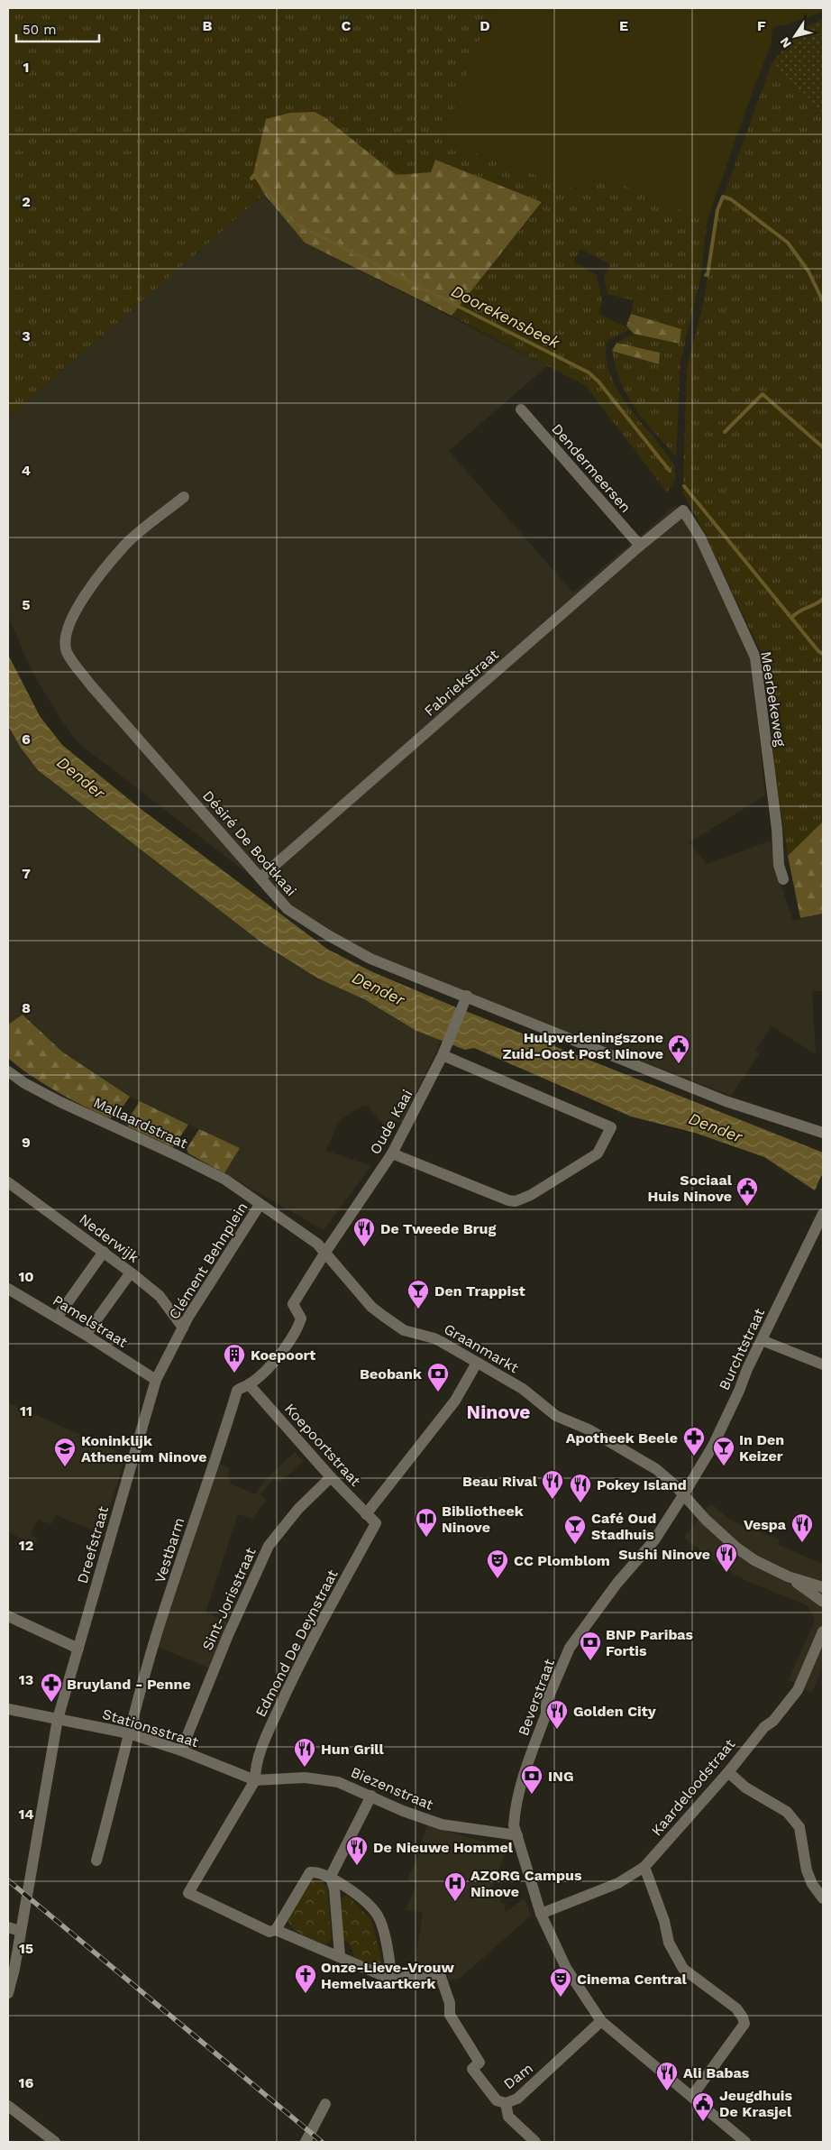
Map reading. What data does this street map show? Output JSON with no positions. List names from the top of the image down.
{
  "streets": {
    "street": [
      "Dendermeersen",
      "Fabriekstraat",
      "Meerbekeweg",
      "Désiré De Bodtkaai",
      "Oude Kaai",
      "Mallaardstraat",
      "Nederwijk",
      "Clément Behnplein",
      "Pamelstraat",
      "Graanmarkt",
      "Burchtstraat",
      "Koepoortstraat",
      "Dreefstraat",
      "Vestbarm",
      "Sint-Jorisstraat",
      "Edmond De Deynstraat",
      "Beverstraat",
      "Stationsstraat",
      "Kaardeloodstraat",
      "Biezenstraat",
      "Dam"
    ]
  },
  "crossings": [
    ["Dendermeersen", "Fabriekstraat"],
    ["Fabriekstraat", "Meerbekeweg"],
    ["Fabriekstraat", "Désiré De Bodtkaai"],
    ["Désiré De Bodtkaai", "Oude Kaai"],
    ["Oude Kaai", "Clément Behnplein"],
    ["Oude Kaai", "Graanmarkt"],
    ["Oude Kaai", "Koepoortstraat"],
    ["Oude Kaai", "Vestbarm"],
    ["Mallaardstraat", "Clément Behnplein"],
    ["Nederwijk", "Clément Behnplein"],
    ["Clément Behnplein", "Pamelstraat"],
    ["Clément Behnplein", "Graanmarkt"],
    ["Clément Behnplein", "Dreefstraat"],
    ["Pamelstraat", "Dreefstraat"],
    ["Graanmarkt", "Burchtstraat"],
    ["Burchtstraat", "Beverstraat"],
    ["Koepoortstraat", "Vestbarm"],
    ["Koepoortstraat", "Sint-Jorisstraat"],
    ["Koepoortstraat", "Edmond De Deynstraat"],
    ["Dreefstraat", "Stationsstraat"],
    ["Vestbarm", "Stationsstraat"],
    ["Sint-Jorisstraat", "Stationsstraat"],
    ["Edmond De Deynstraat", "Stationsstraat"],
    ["Edmond De Deynstraat", "Biezenstraat"],
    ["Beverstraat", "Kaardeloodstraat"],
    ["Beverstraat", "Biezenstraat"],
    ["Beverstraat", "Dam"],
    ["Stationsstraat", "Biezenstraat"]
  ],
  "districts": ["Ninove"],
  "water": ["Doorekensbeek", "Dender"],
  "places": {
    "public building": ["Hulpverleningszone Zuid-Oost Post Ninove", "Sociaal Huis Ninove", "Jeugdhuis De Krasjel"],
    "restaurant": [
      "De Tweede Brug",
      "Beau Rival",
      "Pokey Island",
      "Vespa",
      "Sushi Ninove",
      "Golden City",
      "Hun Grill",
      "De Nieuwe Hommel",
      "Ali Babas"
    ],
    "bar": ["Den Trappist", "In Den Keizer", "Café Oud Stadhuis"],
    "building": ["Koepoort"],
    "bank": ["Beobank", "BNP Paribas Fortis", "ING"],
    "pharmacy": ["Apotheek Beele", "Bruyland - Penne"],
    "school or university": ["Koninklijk Atheneum Ninove"],
    "library": ["Bibliotheek Ninove"],
    "theatre": ["CC Plomblom", "Cinema Central"],
    "hospital": ["AZORG Campus Ninove"],
    "church": ["Onze-Lieve-Vrouw Hemelvaartkerk"]
  },
  "scale_bar": "50 m",
  "north": "bottom left",
  "grid": {
    "columns": [
      "B",
      "C",
      "D",
      "E",
      "F"
    ],
    "rows": [
      "1",
      "2",
      "3",
      "4",
      "5",
      "6",
      "7",
      "8",
      "9",
      "10",
      "11",
      "12",
      "13",
      "14",
      "15",
      "16"
    ]
  }
}
